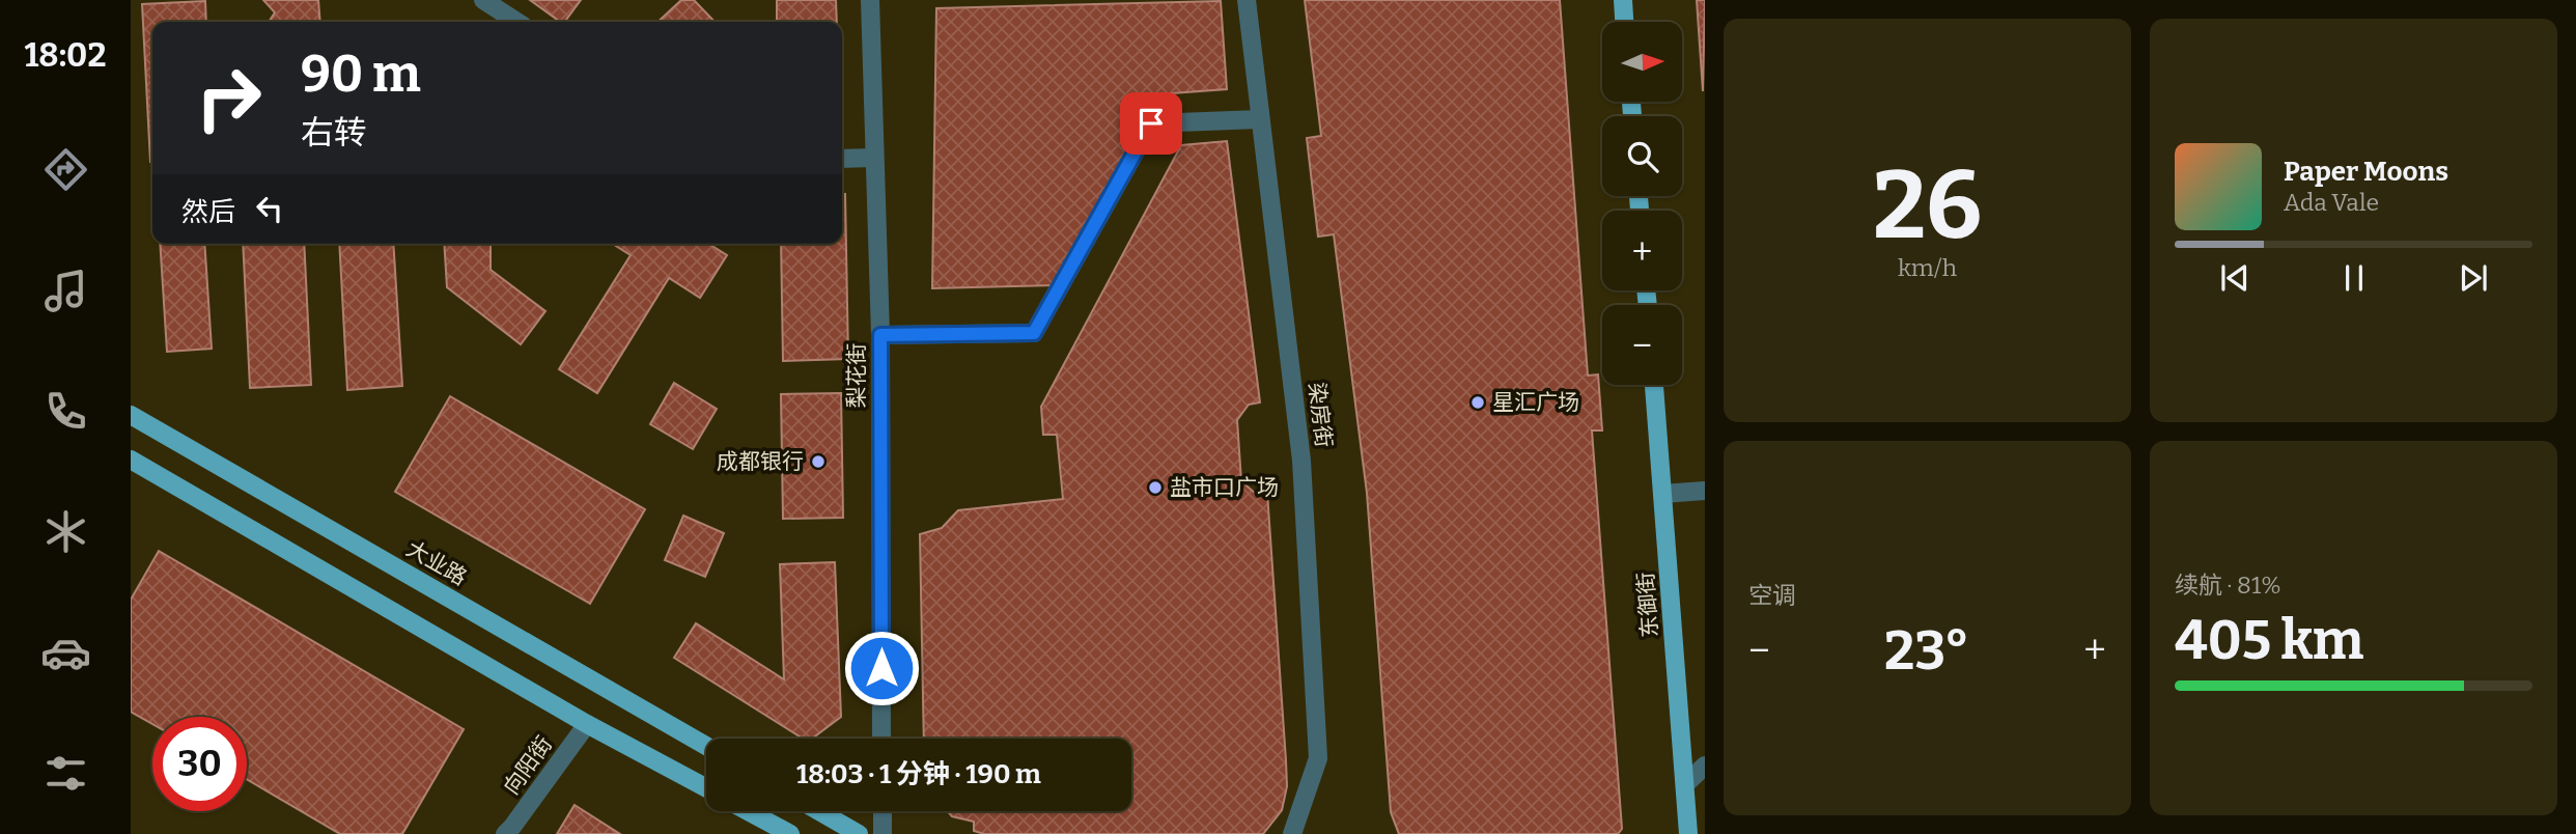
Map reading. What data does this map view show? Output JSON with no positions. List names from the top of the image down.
{
  "streets": {
    "main road": ["大业路", "东御街"],
    "street": ["梨花街", "染房街", "向阳街"]
  },
  "places": ["星汇广场", "成都银行", "盐市口广场"],
  "north": "right",
  "page": {
    "tabs": "18:02",
    "tile": [
      ["26", "km/h"],
      "空调",
      ["续航 · 81%", "405 km"]
    ],
    "map_buttons": ["+", "−"],
    "turn": ["90 m", "右转"],
    "song": ["Paper Moons", "Ada Vale"],
    "then": "然后",
    "heat": ["−", "23°", "+"],
    "limit": "30",
    "trip": "18:03 · 1 分钟 · 190 m"
  }
}
